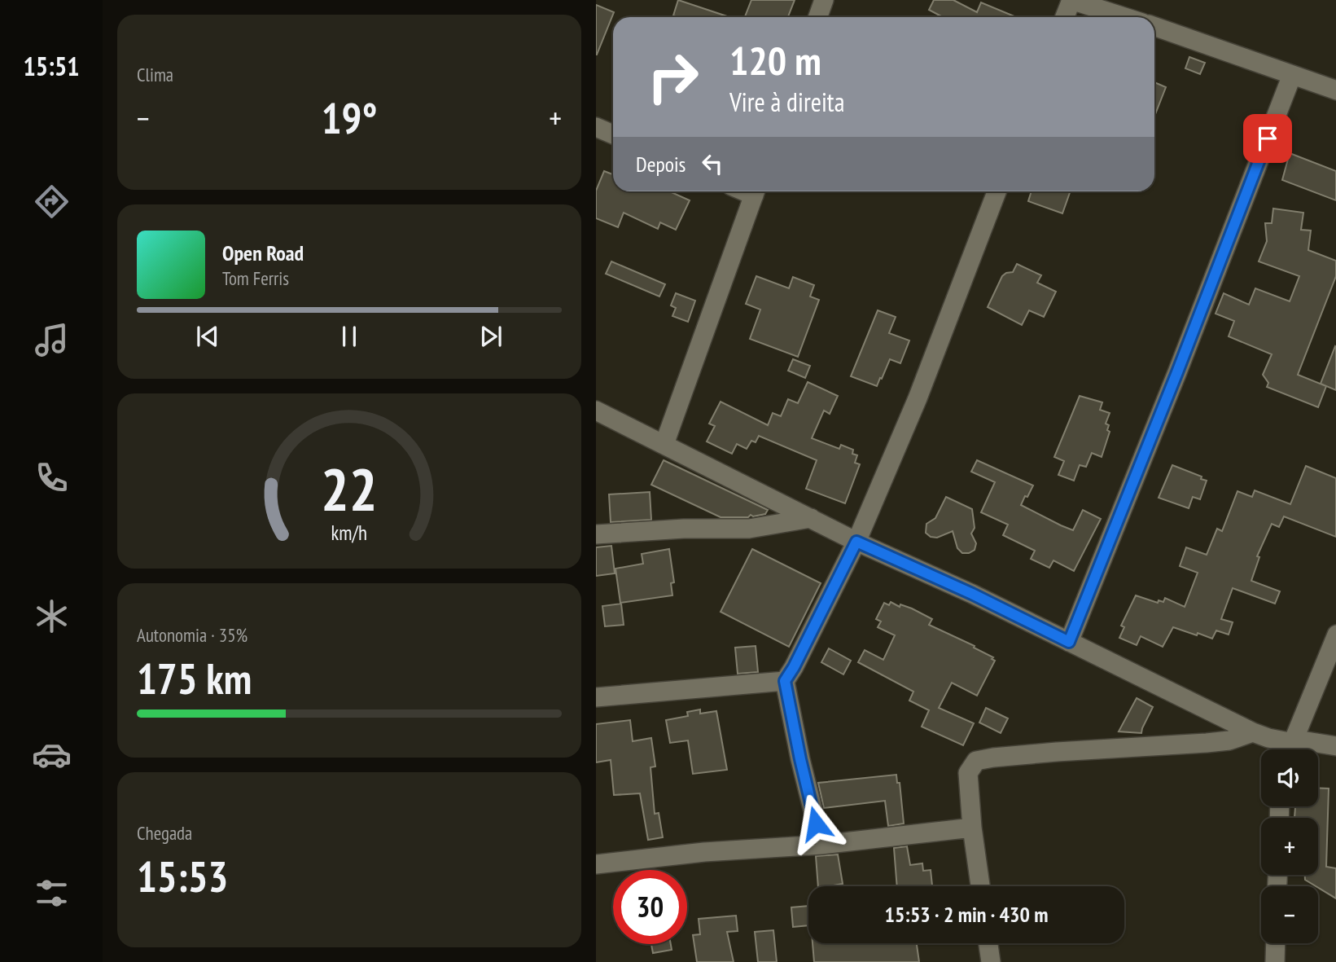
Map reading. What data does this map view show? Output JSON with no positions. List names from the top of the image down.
{
  "page": {
    "tabs": "15:51",
    "tile": [
      "Clima",
      ["Autonomia · 35%", "175 km"],
      ["Chegada", "15:53"]
    ],
    "turn": ["120 m", "Vire à direita"],
    "heat": ["−", "19°", "+"],
    "then": "Depois",
    "song": ["Open Road", "Tom Ferris"],
    "map_buttons": ["+", "−"],
    "limit": "30",
    "trip": "15:53 · 2 min · 430 m",
    "gauge": ["22", "km/h"]
  }
}
